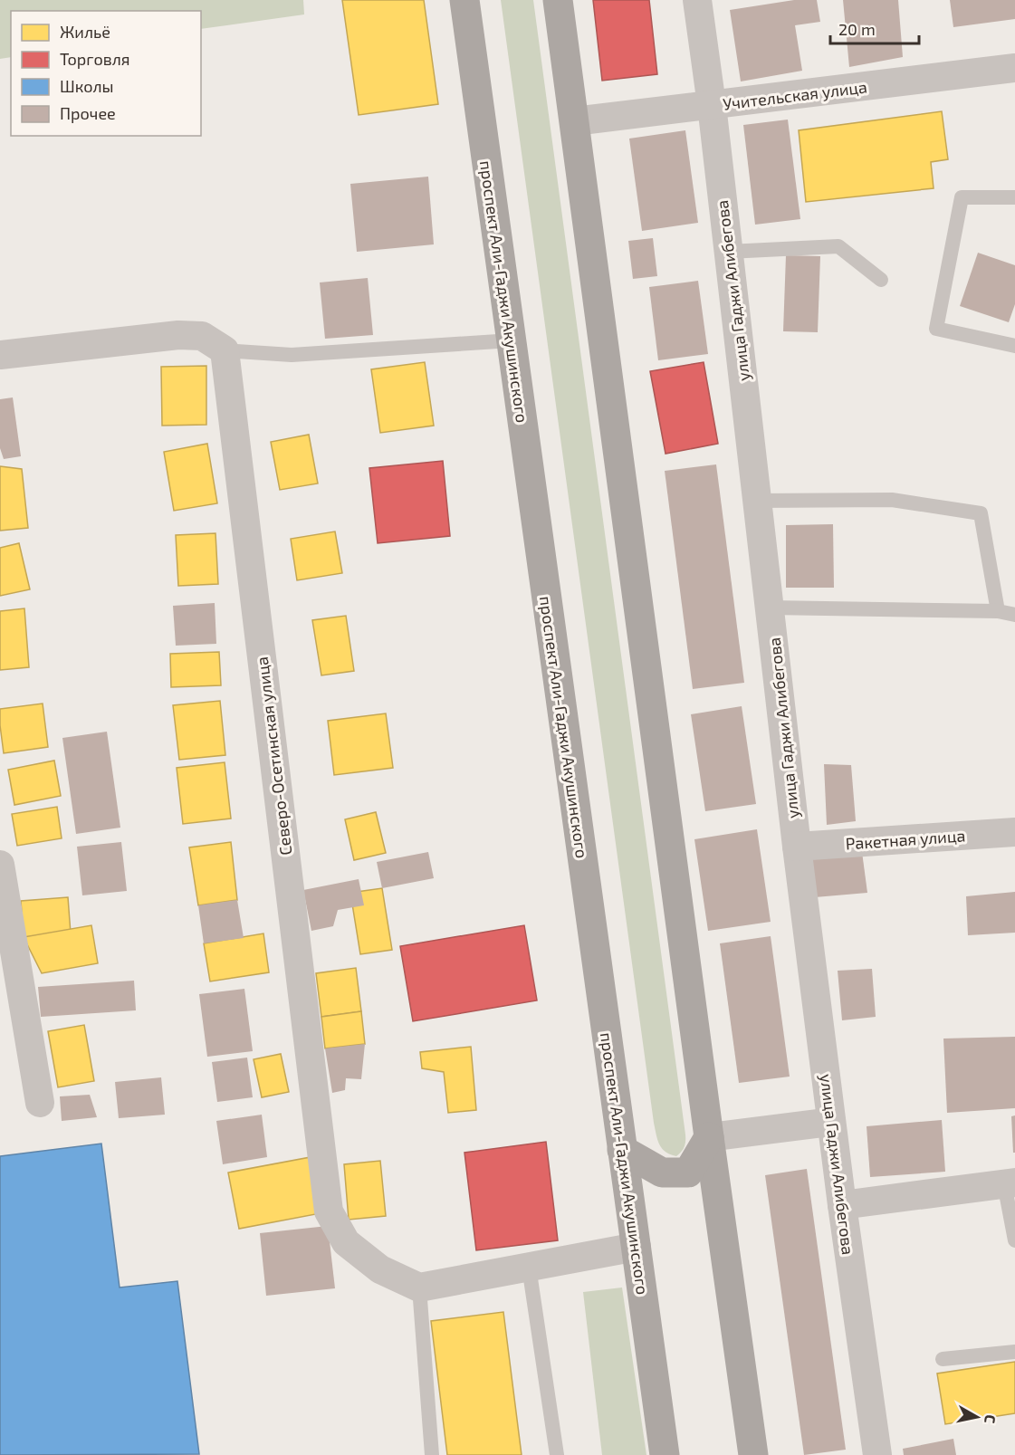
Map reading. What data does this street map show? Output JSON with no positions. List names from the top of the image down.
{
  "streets": {
    "main road": ["проспект Али-Гаджи Акушинского"],
    "street": [
      "Учительская улица",
      "улица Гаджи Алибегова",
      "Северо-Осетинская улица",
      "Ракетная улица"
    ]
  },
  "crossings": [
    ["Учительская улица", "улица Гаджи Алибегова"],
    ["улица Гаджи Алибегова", "Ракетная улица"]
  ],
  "legend": [
    "Жильё",
    "Торговля",
    "Школы",
    "Прочее"
  ],
  "scale_bar": "20 m",
  "north": "right"
}
